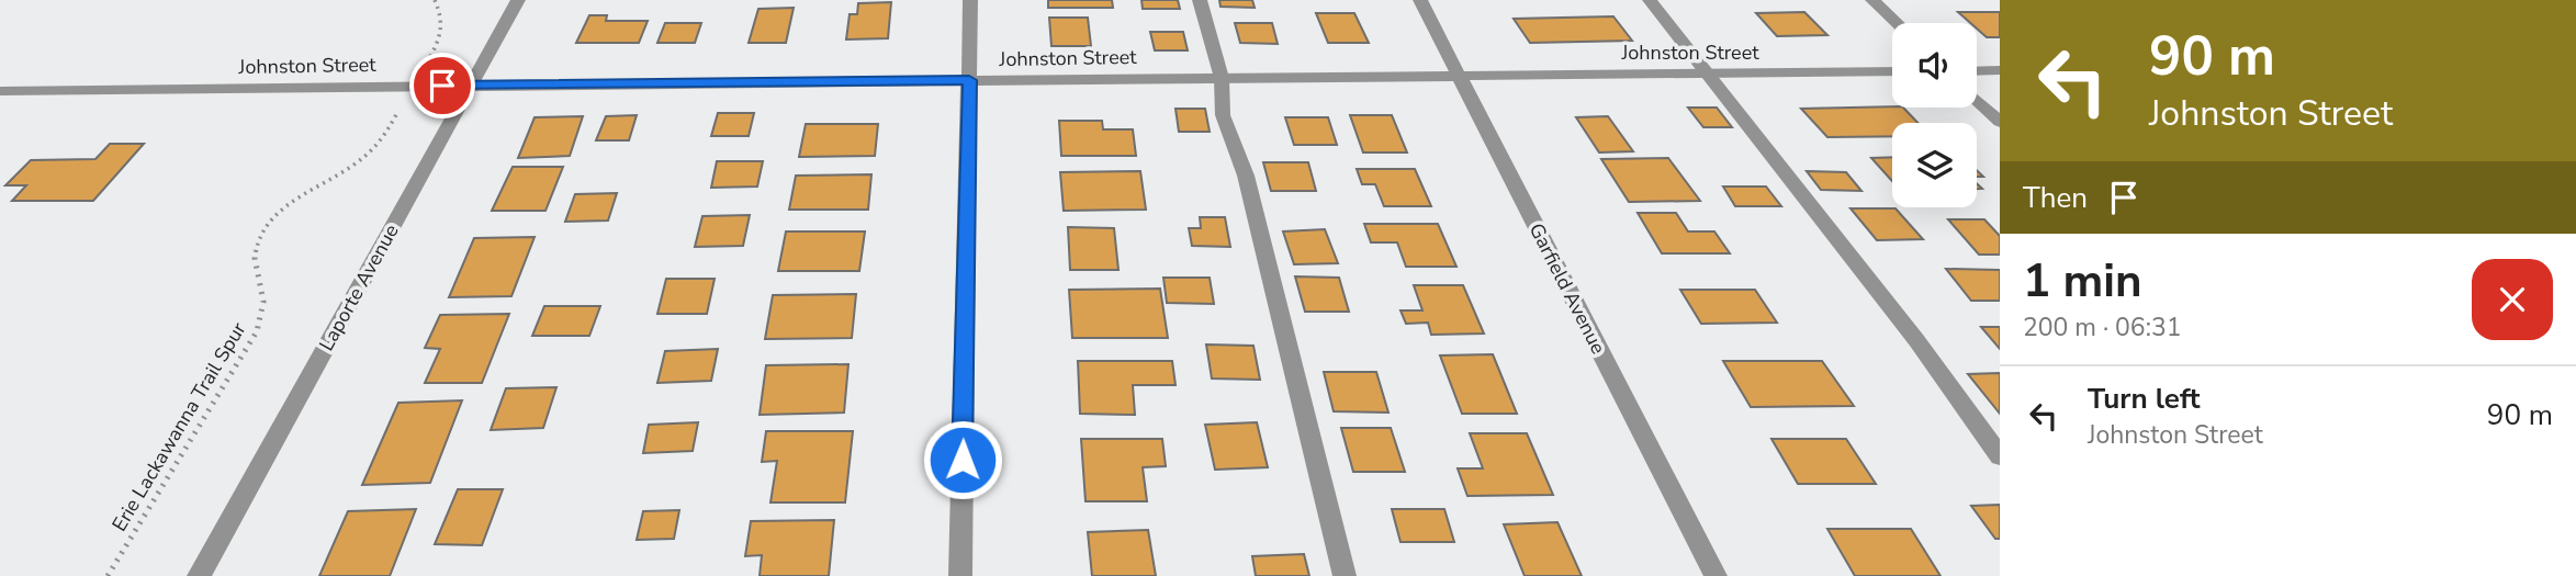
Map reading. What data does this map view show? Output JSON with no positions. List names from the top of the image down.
{
  "streets": {
    "street": ["Johnston Street", "Laporte Avenue", "Garfield Avenue"],
    "path": ["Erie Lackawanna Trail Spur"]
  },
  "crossings": [
    ["Johnston Street", "Laporte Avenue"],
    ["Johnston Street", "Garfield Avenue"],
    ["Johnston Street", "Erie Lackawanna Trail Spur"]
  ],
  "page": {
    "turn": ["90 m", "Johnston Street"],
    "then": "Then",
    "heading": ["1 min", "200 m · 06:31"],
    "list": [
      {
        "name": "Turn left",
        "note": "Johnston Street",
        "value": "90 m"
      }
    ]
  }
}
